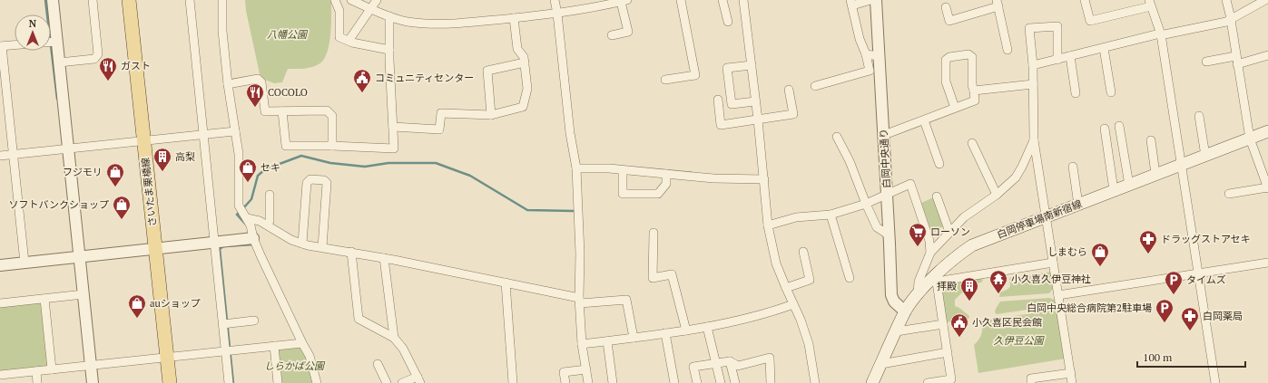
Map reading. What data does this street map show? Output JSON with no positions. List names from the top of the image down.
{
  "streets": {
    "main road": ["さいたま栗橋線", "白岡停車場南新宿線"],
    "street": ["白岡中央通り"]
  },
  "crossings": [
    ["白岡中央通り", "白岡停車場南新宿線"]
  ],
  "parks": ["八幡公園", "久伊豆公園", "しらかば公園"],
  "places": {
    "restaurant": ["ガスト", "COCOLO"],
    "public building": ["コミュニティセンター", "小久喜区民会館"],
    "building": ["高梨", "拝殿"],
    "shop": [
      "セキ",
      "フジモリ",
      "ソフトバンクショップ",
      "しまむら",
      "auショップ"
    ],
    "supermarket": ["ローソン"],
    "pharmacy": ["ドラッグストアセキ", "白岡薬局"],
    "temple": ["小久喜久伊豆神社"],
    "parking": ["タイムズ", "白岡中央総合病院第2駐車場"]
  },
  "scale_bar": "100 m",
  "north": "top"
}
